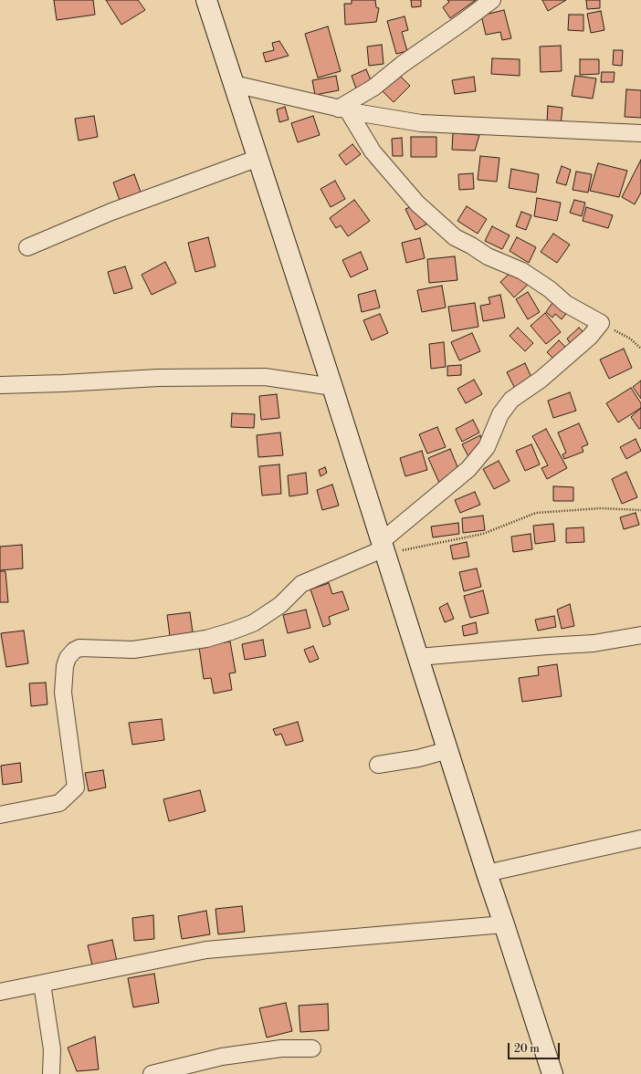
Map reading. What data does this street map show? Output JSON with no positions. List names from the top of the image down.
{
  "scale_bar": "20 m"
}
